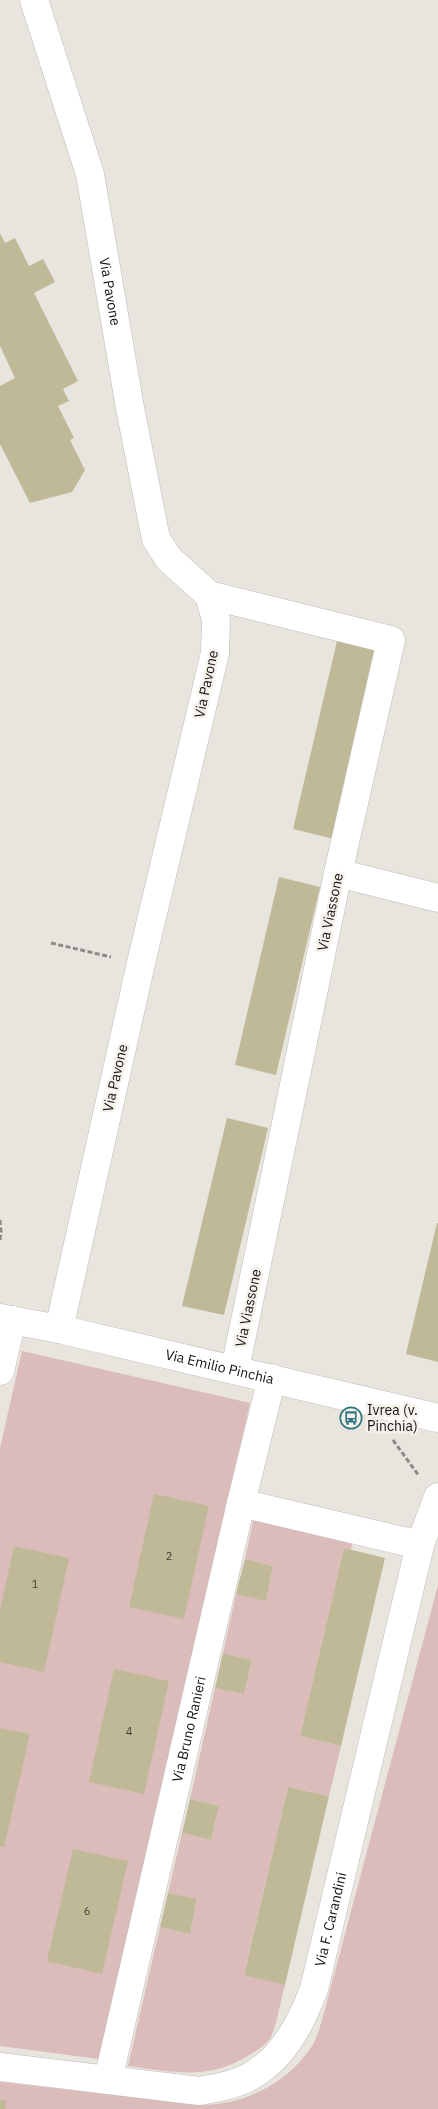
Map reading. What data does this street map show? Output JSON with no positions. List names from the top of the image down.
{
  "streets": {
    "street": [
      "Via Pavone",
      "Via Viassone",
      "Via Emilio Pinchia",
      "Via Bruno Ranieri",
      "Via F. Carandini"
    ]
  },
  "crossings": [
    ["Via Pavone", "Via Viassone"],
    ["Via Pavone", "Via Emilio Pinchia"],
    ["Via Viassone", "Via Emilio Pinchia"],
    ["Via Emilio Pinchia", "Via Bruno Ranieri"],
    ["Via Bruno Ranieri", "Via F. Carandini"]
  ],
  "places": {
    "bus stop": ["Ivrea (v. Pinchia)"]
  },
  "house_numbers": [
    "2",
    "1",
    "4",
    "6"
  ]
}
